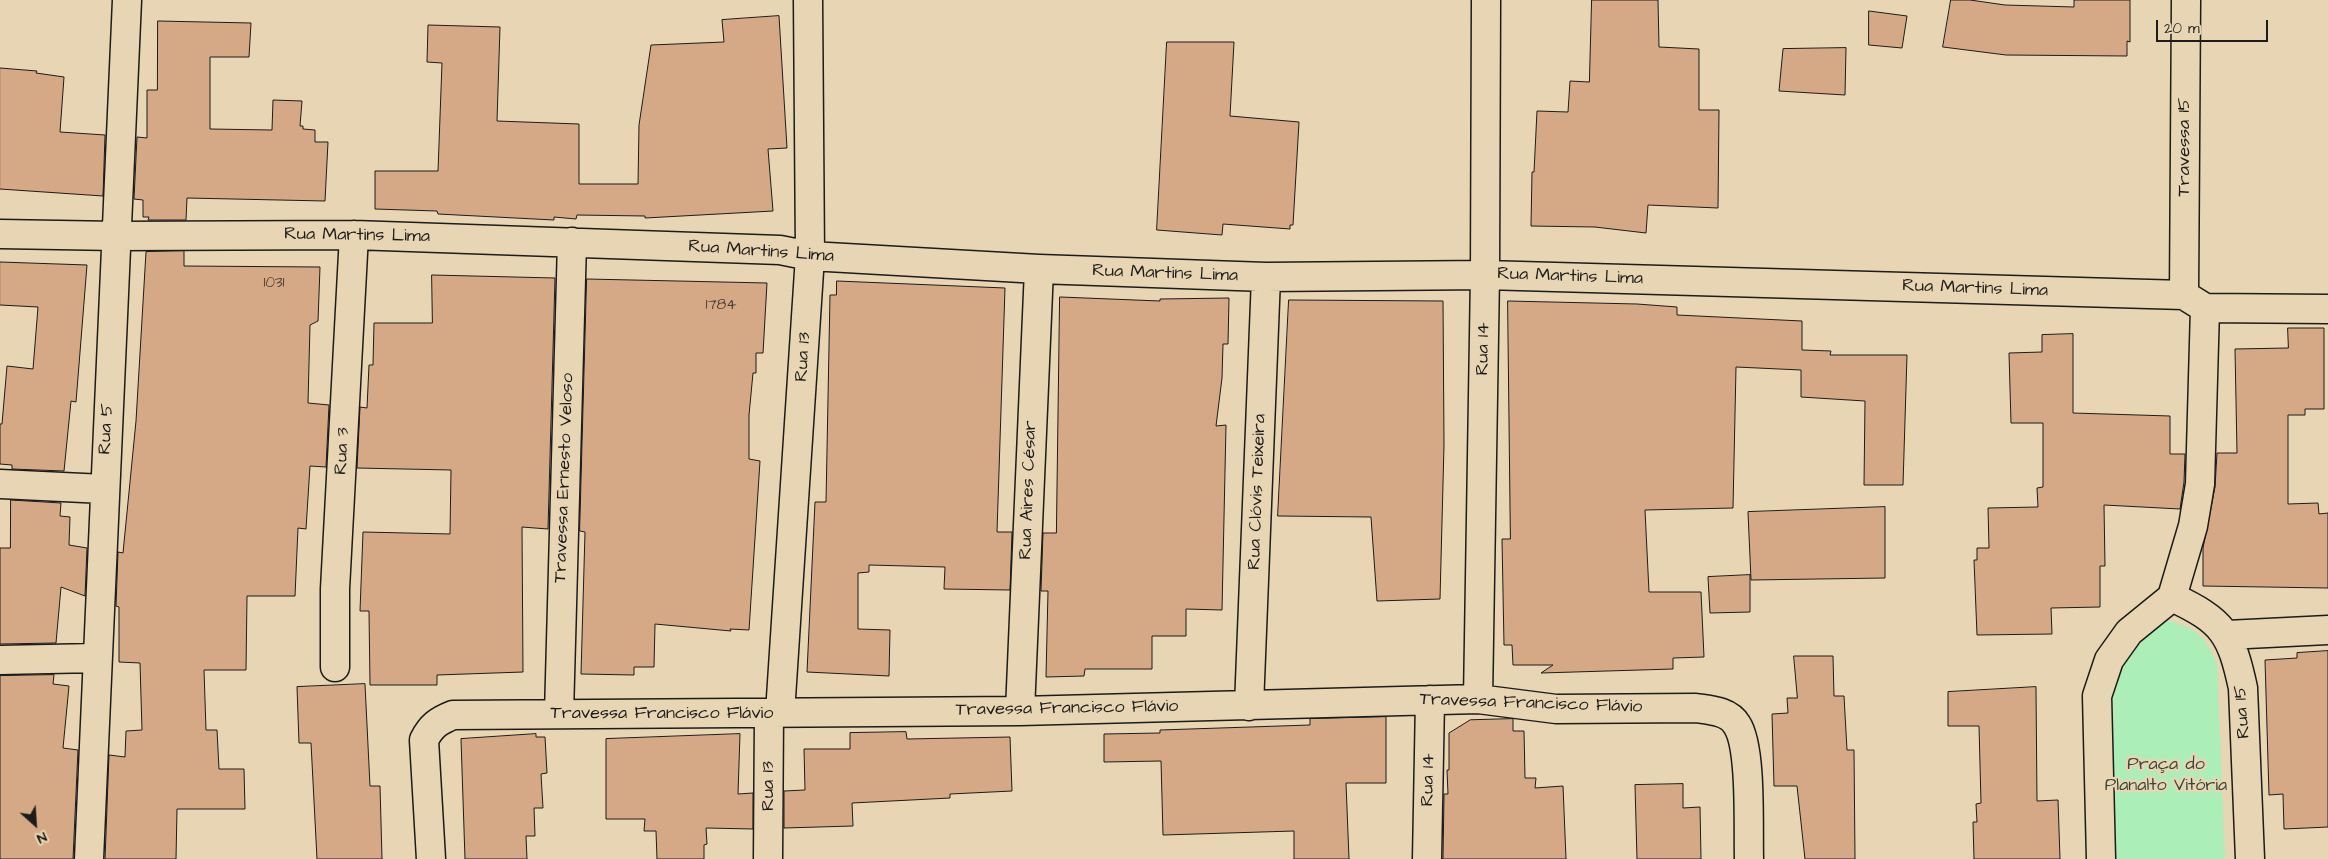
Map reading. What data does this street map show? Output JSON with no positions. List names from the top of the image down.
{
  "streets": {
    "street": [
      "Travessa 15",
      "Rua Martins Lima",
      "Rua 14",
      "Rua 13",
      "Rua 5",
      "Rua 3",
      "Travessa Ernesto Veloso",
      "Rua Aires César",
      "Rua Clóvis Teixeira",
      "Travessa Francisco Flávio",
      "Rua 15"
    ]
  },
  "crossings": [
    ["Travessa 15", "Rua Martins Lima"],
    ["Rua Martins Lima", "Rua 14"],
    ["Rua Martins Lima", "Rua 13"],
    ["Rua Martins Lima", "Rua 5"],
    ["Rua Martins Lima", "Rua 3"],
    ["Rua Martins Lima", "Travessa Ernesto Veloso"],
    ["Rua Martins Lima", "Rua Aires César"],
    ["Rua Martins Lima", "Rua Clóvis Teixeira"],
    ["Rua 14", "Travessa Francisco Flávio"],
    ["Rua 13", "Travessa Francisco Flávio"],
    ["Travessa Ernesto Veloso", "Travessa Francisco Flávio"],
    ["Rua Aires César", "Travessa Francisco Flávio"],
    ["Rua Clóvis Teixeira", "Travessa Francisco Flávio"]
  ],
  "parks": ["Praça do Planalto Vitória"],
  "house_numbers": ["1031", "1784"],
  "scale_bar": "20 m",
  "north": "bottom right"
}
